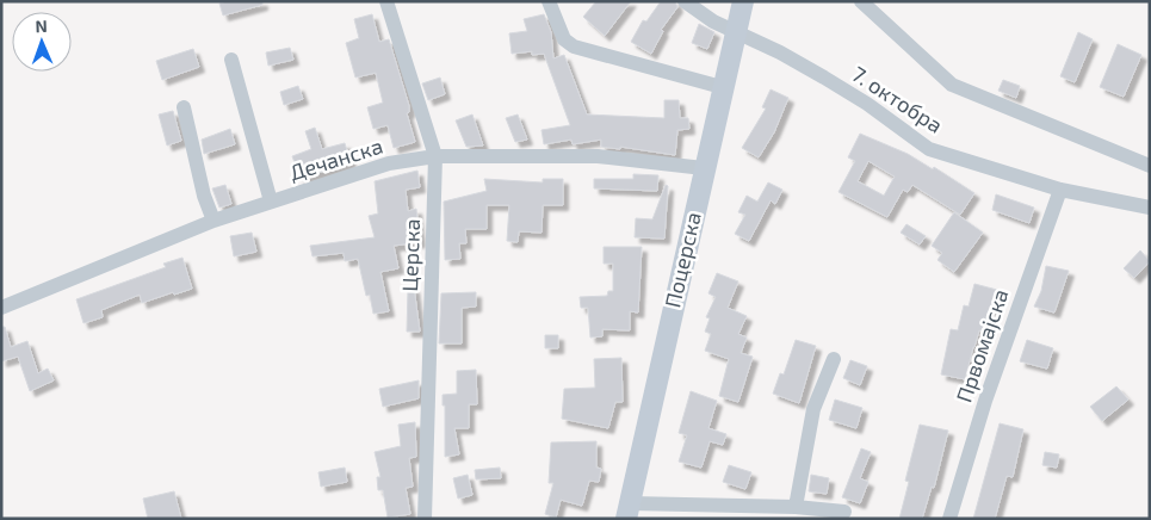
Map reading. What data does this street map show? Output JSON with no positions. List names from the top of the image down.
{
  "streets": {
    "main road": ["Поцерска"],
    "street": [
      "7. октобра",
      "Дечанска",
      "Церска",
      "Првомајска"
    ]
  },
  "crossings": [
    ["7. октобра", "Поцерска"],
    ["7. октобра", "Првомајска"],
    ["Дечанска", "Церска"],
    ["Дечанска", "Поцерска"]
  ],
  "north": "top"
}
